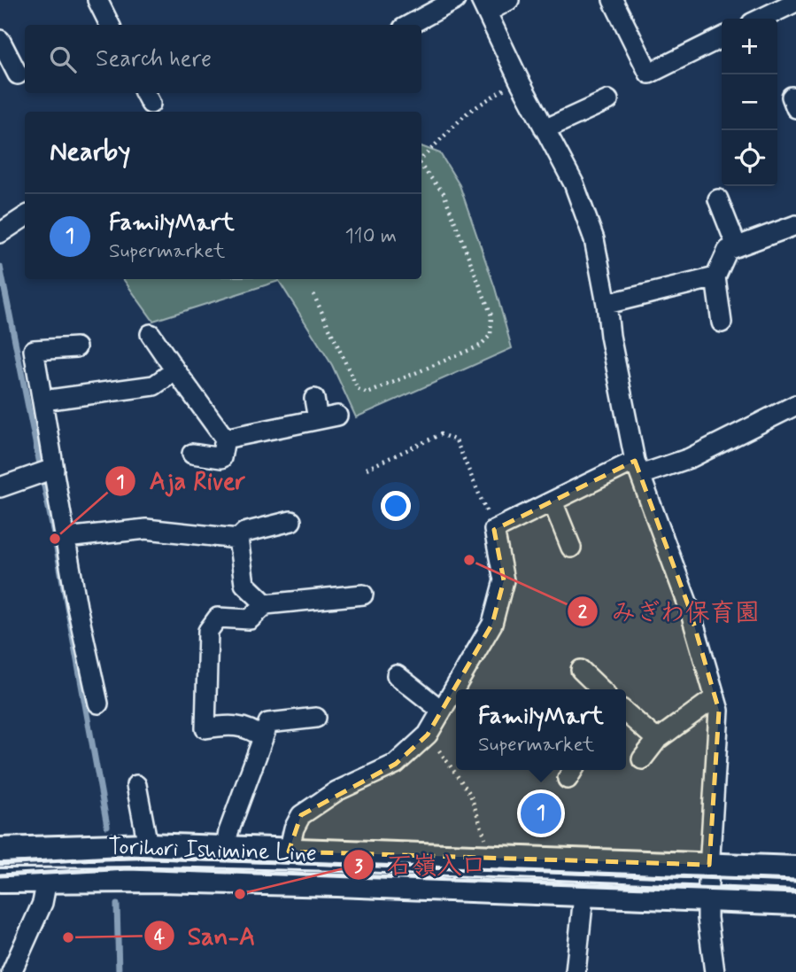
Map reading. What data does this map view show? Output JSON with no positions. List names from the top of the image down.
{
  "streets": {
    "street": ["Torihori Ishimine Line"]
  },
  "places": [
    "Aja River",
    "みぎわ保育園",
    "石嶺入口",
    "San-A"
  ],
  "page": {
    "map_buttons": ["+", "−"],
    "search": "Search here",
    "heading": "Nearby",
    "list": [
      {
        "mark": "1",
        "name": "FamilyMart",
        "note": "Supermarket",
        "value": "110 m"
      }
    ],
    "popup": ["FamilyMart", "Supermarket"],
    "pins": "1"
  }
}
